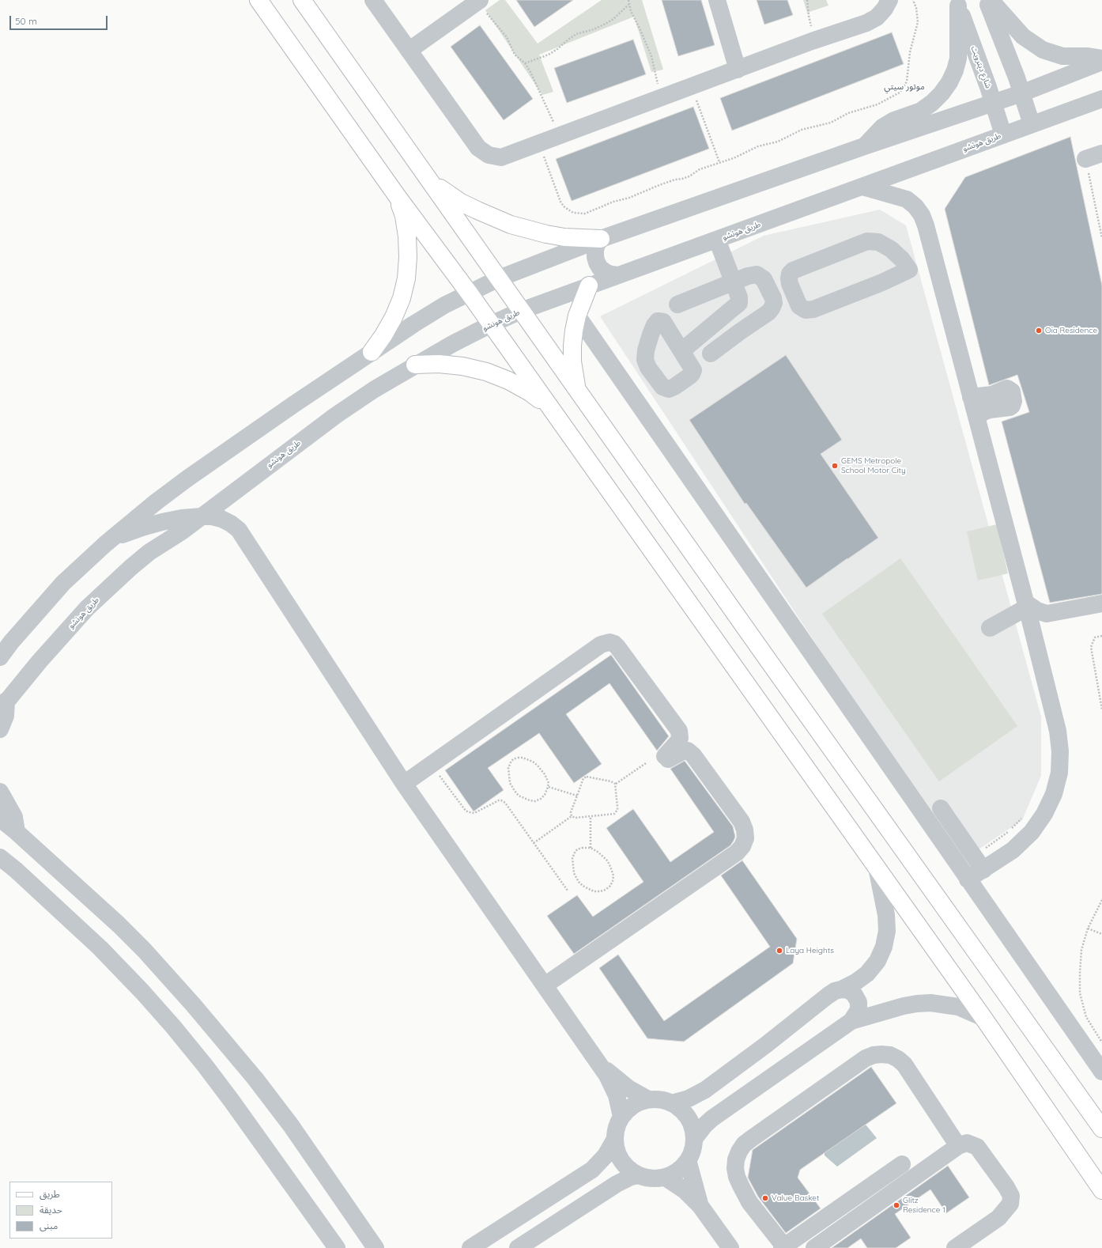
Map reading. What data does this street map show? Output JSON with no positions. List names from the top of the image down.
{
  "streets": {
    "street": ["شارع ديترويت", "طريق هونشو"]
  },
  "crossings": [
    ["شارع ديترويت", "طريق هونشو"]
  ],
  "districts": ["موتور سيتي"],
  "places": [
    "Oia Residence",
    "GEMS Metropole School Motor City",
    "Laya Heights",
    "Value Basket",
    "Glitz Residence 1"
  ],
  "legend": ["طريق", "حديقة", "مبنى"],
  "scale_bar": "50 m"
}
